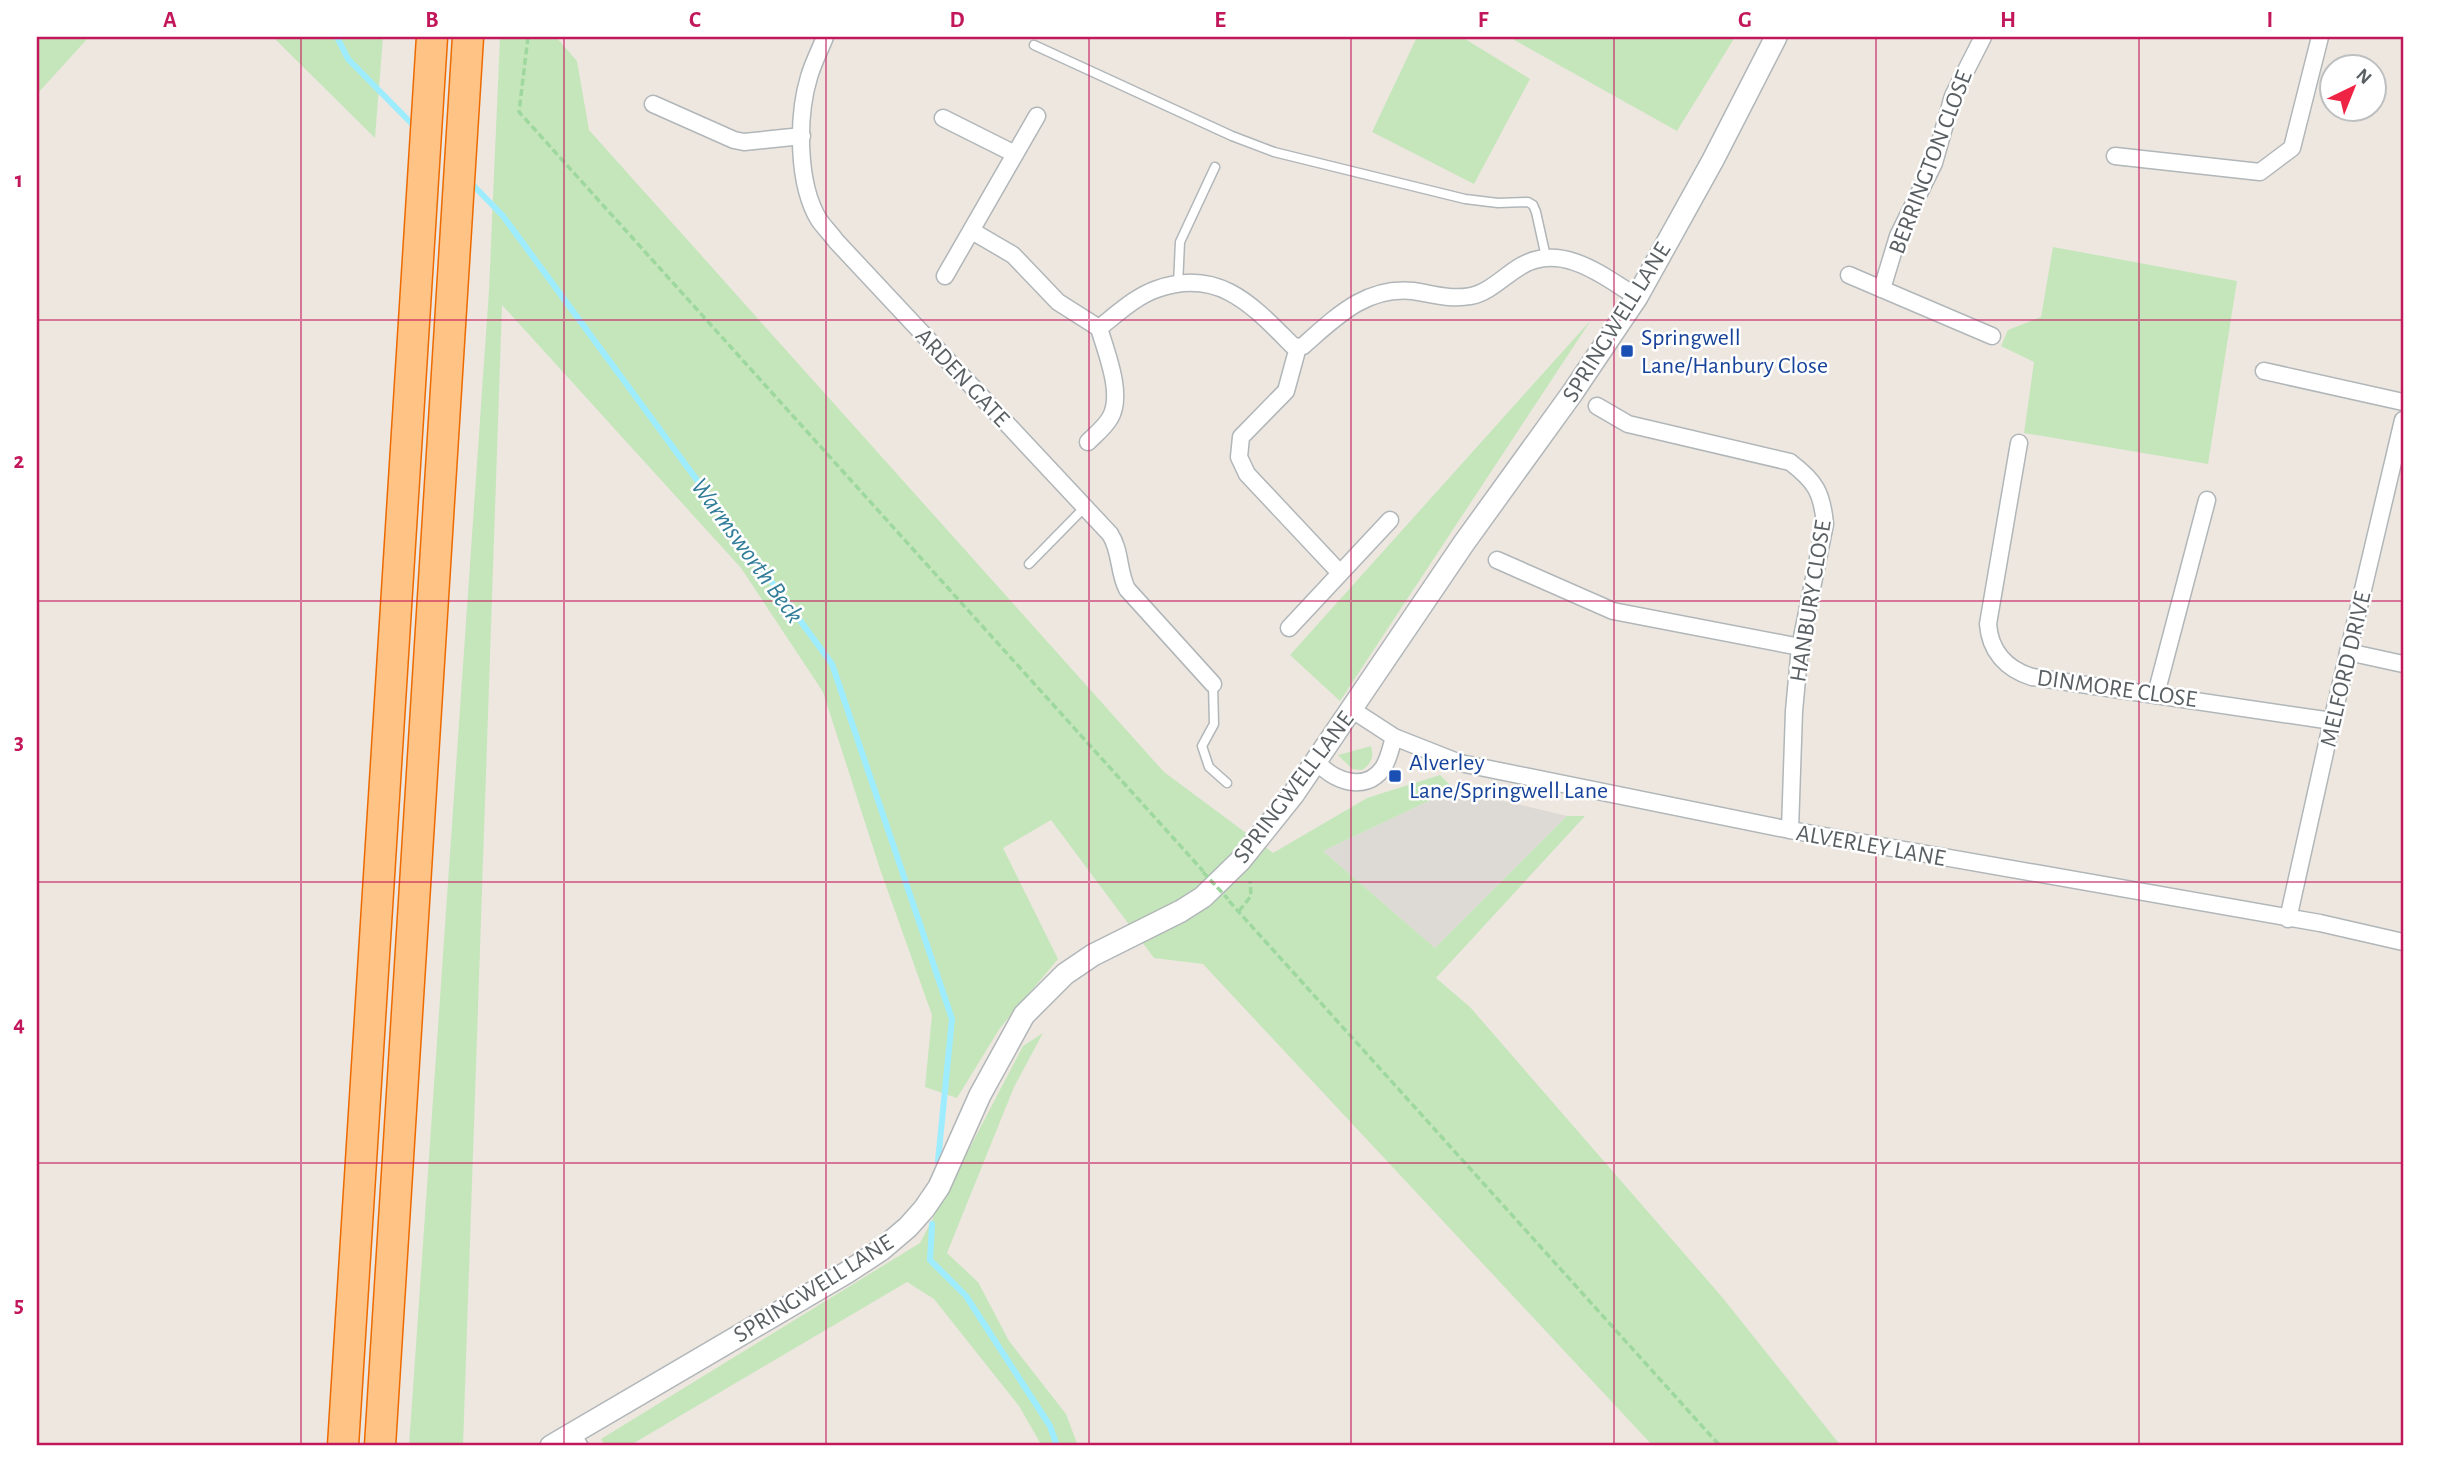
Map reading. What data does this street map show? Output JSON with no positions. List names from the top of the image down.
{
  "streets": {
    "street": [
      "BERRINGTON CLOSE",
      "SPRINGWELL LANE",
      "ARDEN GATE",
      "HANBURY CLOSE",
      "MELFORD DRIVE",
      "DINMORE CLOSE",
      "ALVERLEY LANE"
    ]
  },
  "crossings": [
    ["SPRINGWELL LANE", "ALVERLEY LANE"],
    ["HANBURY CLOSE", "ALVERLEY LANE"],
    ["MELFORD DRIVE", "DINMORE CLOSE"],
    ["MELFORD DRIVE", "ALVERLEY LANE"]
  ],
  "water": ["Warmsworth Beck"],
  "places": {
    "transit": ["Springwell Lane/Hanbury Close", "Alverley Lane/Springwell Lane"]
  },
  "north": "top right",
  "grid": {
    "columns": [
      "A",
      "B",
      "C",
      "D",
      "E",
      "F",
      "G",
      "H",
      "I"
    ],
    "rows": [
      "1",
      "2",
      "3",
      "4",
      "5"
    ]
  }
}
